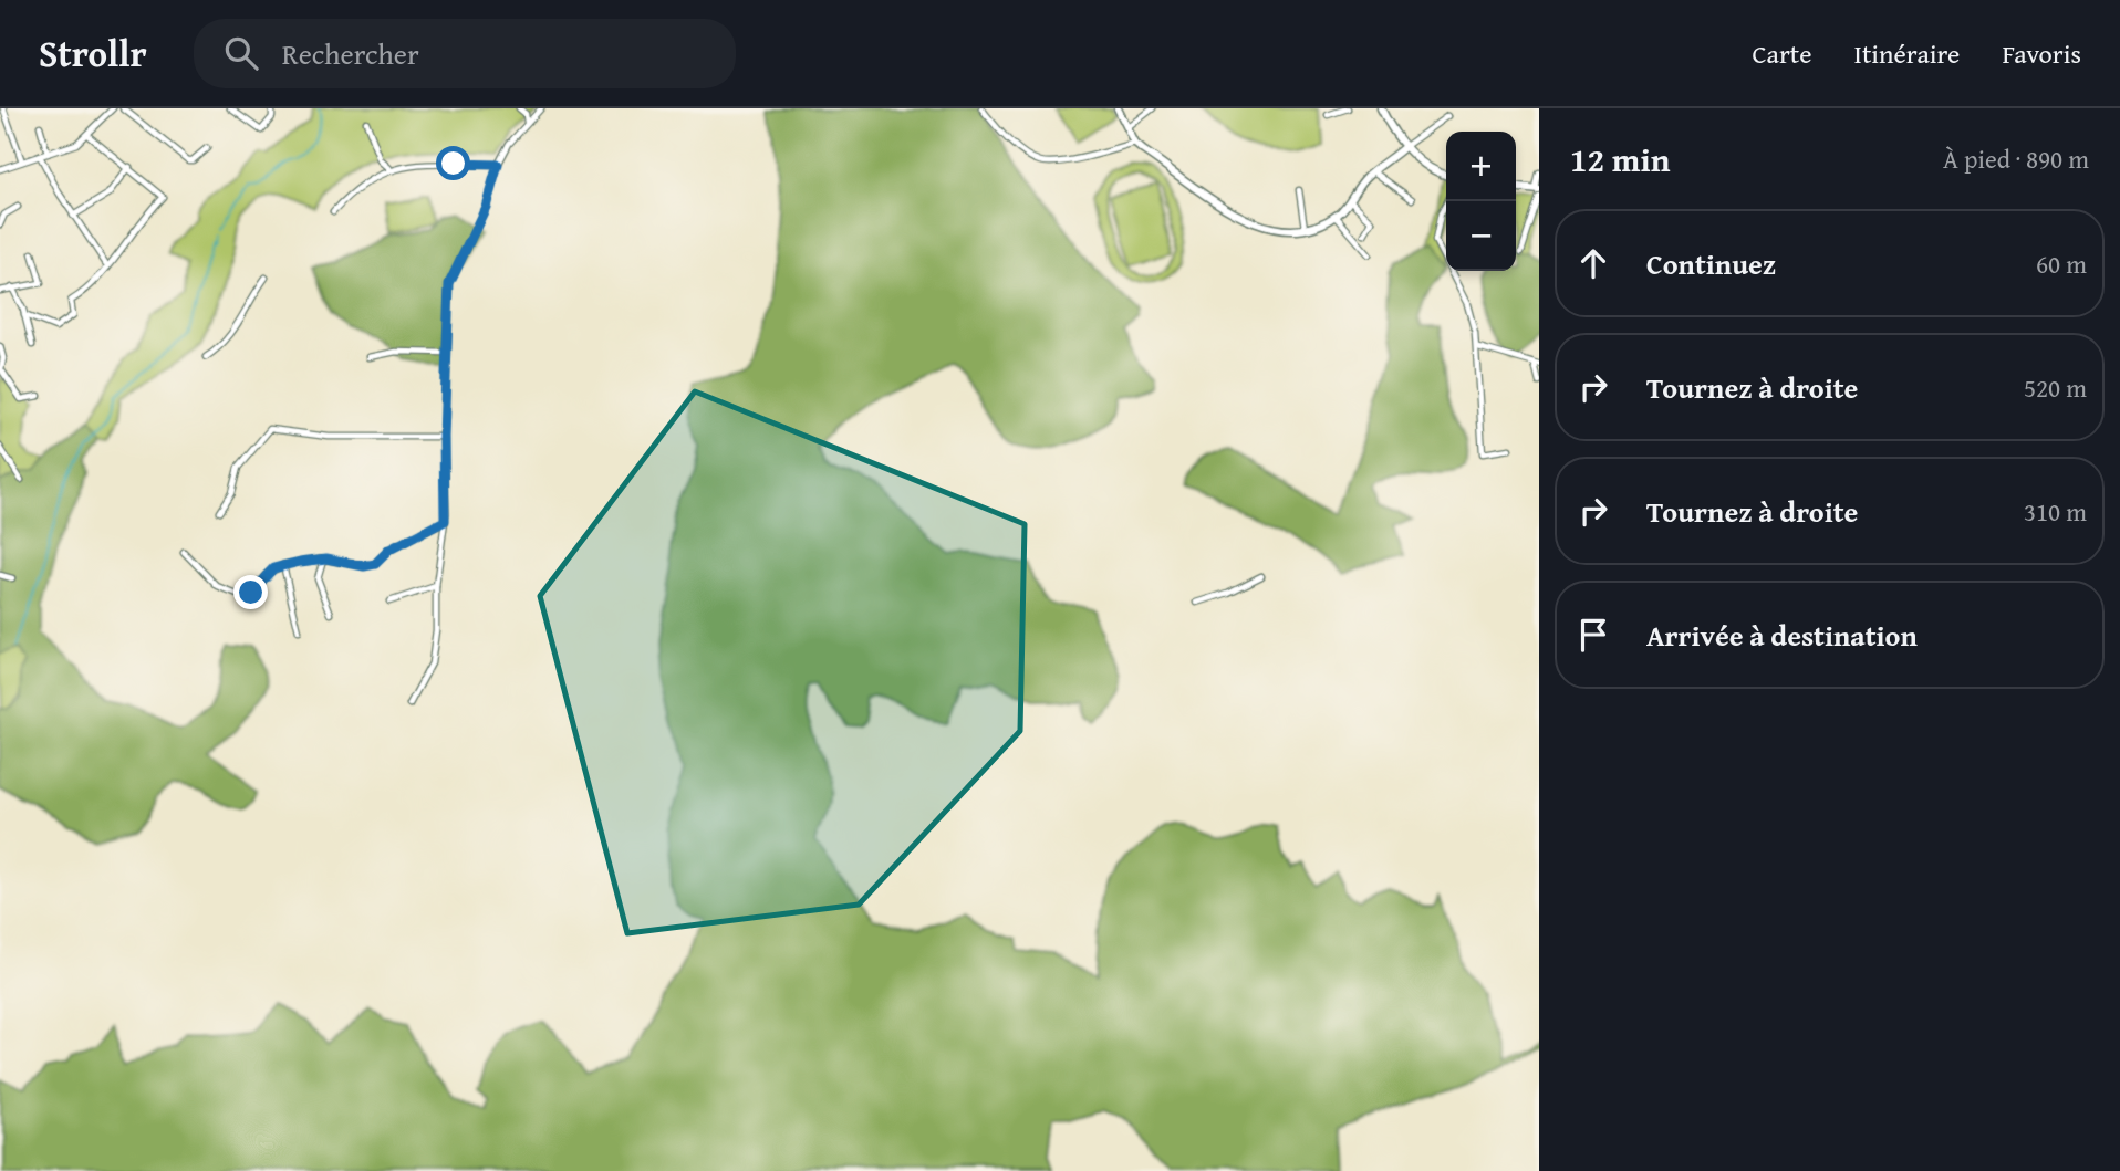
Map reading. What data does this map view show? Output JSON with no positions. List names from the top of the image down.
{
  "page": {
    "header": "Strollr",
    "search": "Rechercher",
    "nav": ["Carte", "Itinéraire", "Favoris"],
    "heading": ["12 min", "À pied · 890 m"],
    "map_buttons": ["+", "−"],
    "list": [
      ["Continuez", "60 m"],
      ["Tournez à droite", "520 m"],
      ["Tournez à droite", "310 m"],
      "Arrivée à destination"
    ]
  }
}
